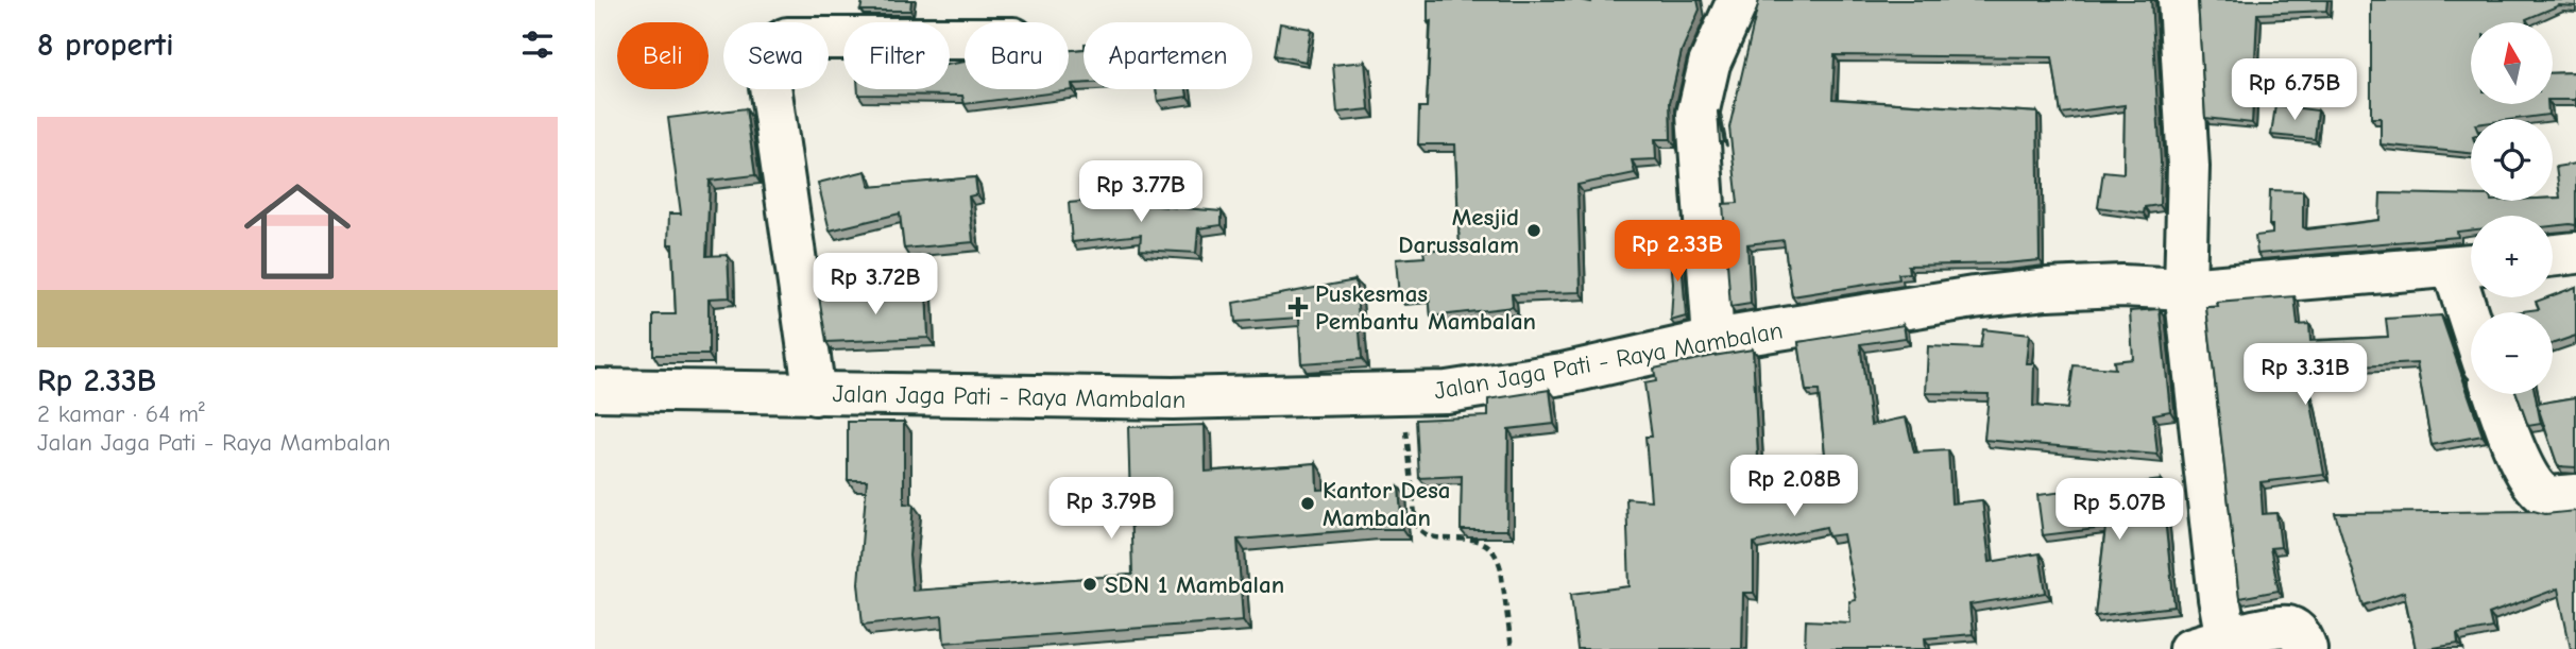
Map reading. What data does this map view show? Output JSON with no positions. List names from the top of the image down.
{
  "streets": {
    "street": ["Jalan Jaga Pati - Raya Mambalan"]
  },
  "places": {
    "other": ["Mesjid Darussalam", "Kantor Desa Mambalan", "SDN 1 Mambalan"],
    "health": ["Puskesmas Pembantu Mambalan"]
  },
  "north": "top",
  "page": {
    "heading": "8 properti",
    "map_buttons": ["+", "−"],
    "chip": [
      "Beli",
      "Sewa",
      "Filter",
      "Baru",
      "Apartemen"
    ],
    "price": [
      "Rp 6.75B",
      "Rp 3.77B",
      "Rp 2.33B",
      "Rp 3.72B",
      "Rp 3.31B",
      "Rp 2.08B",
      "Rp 3.79B",
      "Rp 5.07B"
    ],
    "list": [
      {
        "name": "Rp 2.33B",
        "note": "2 kamar · 64 m² · Jalan Jaga Pati - Raya Mambalan"
      }
    ]
  }
}
